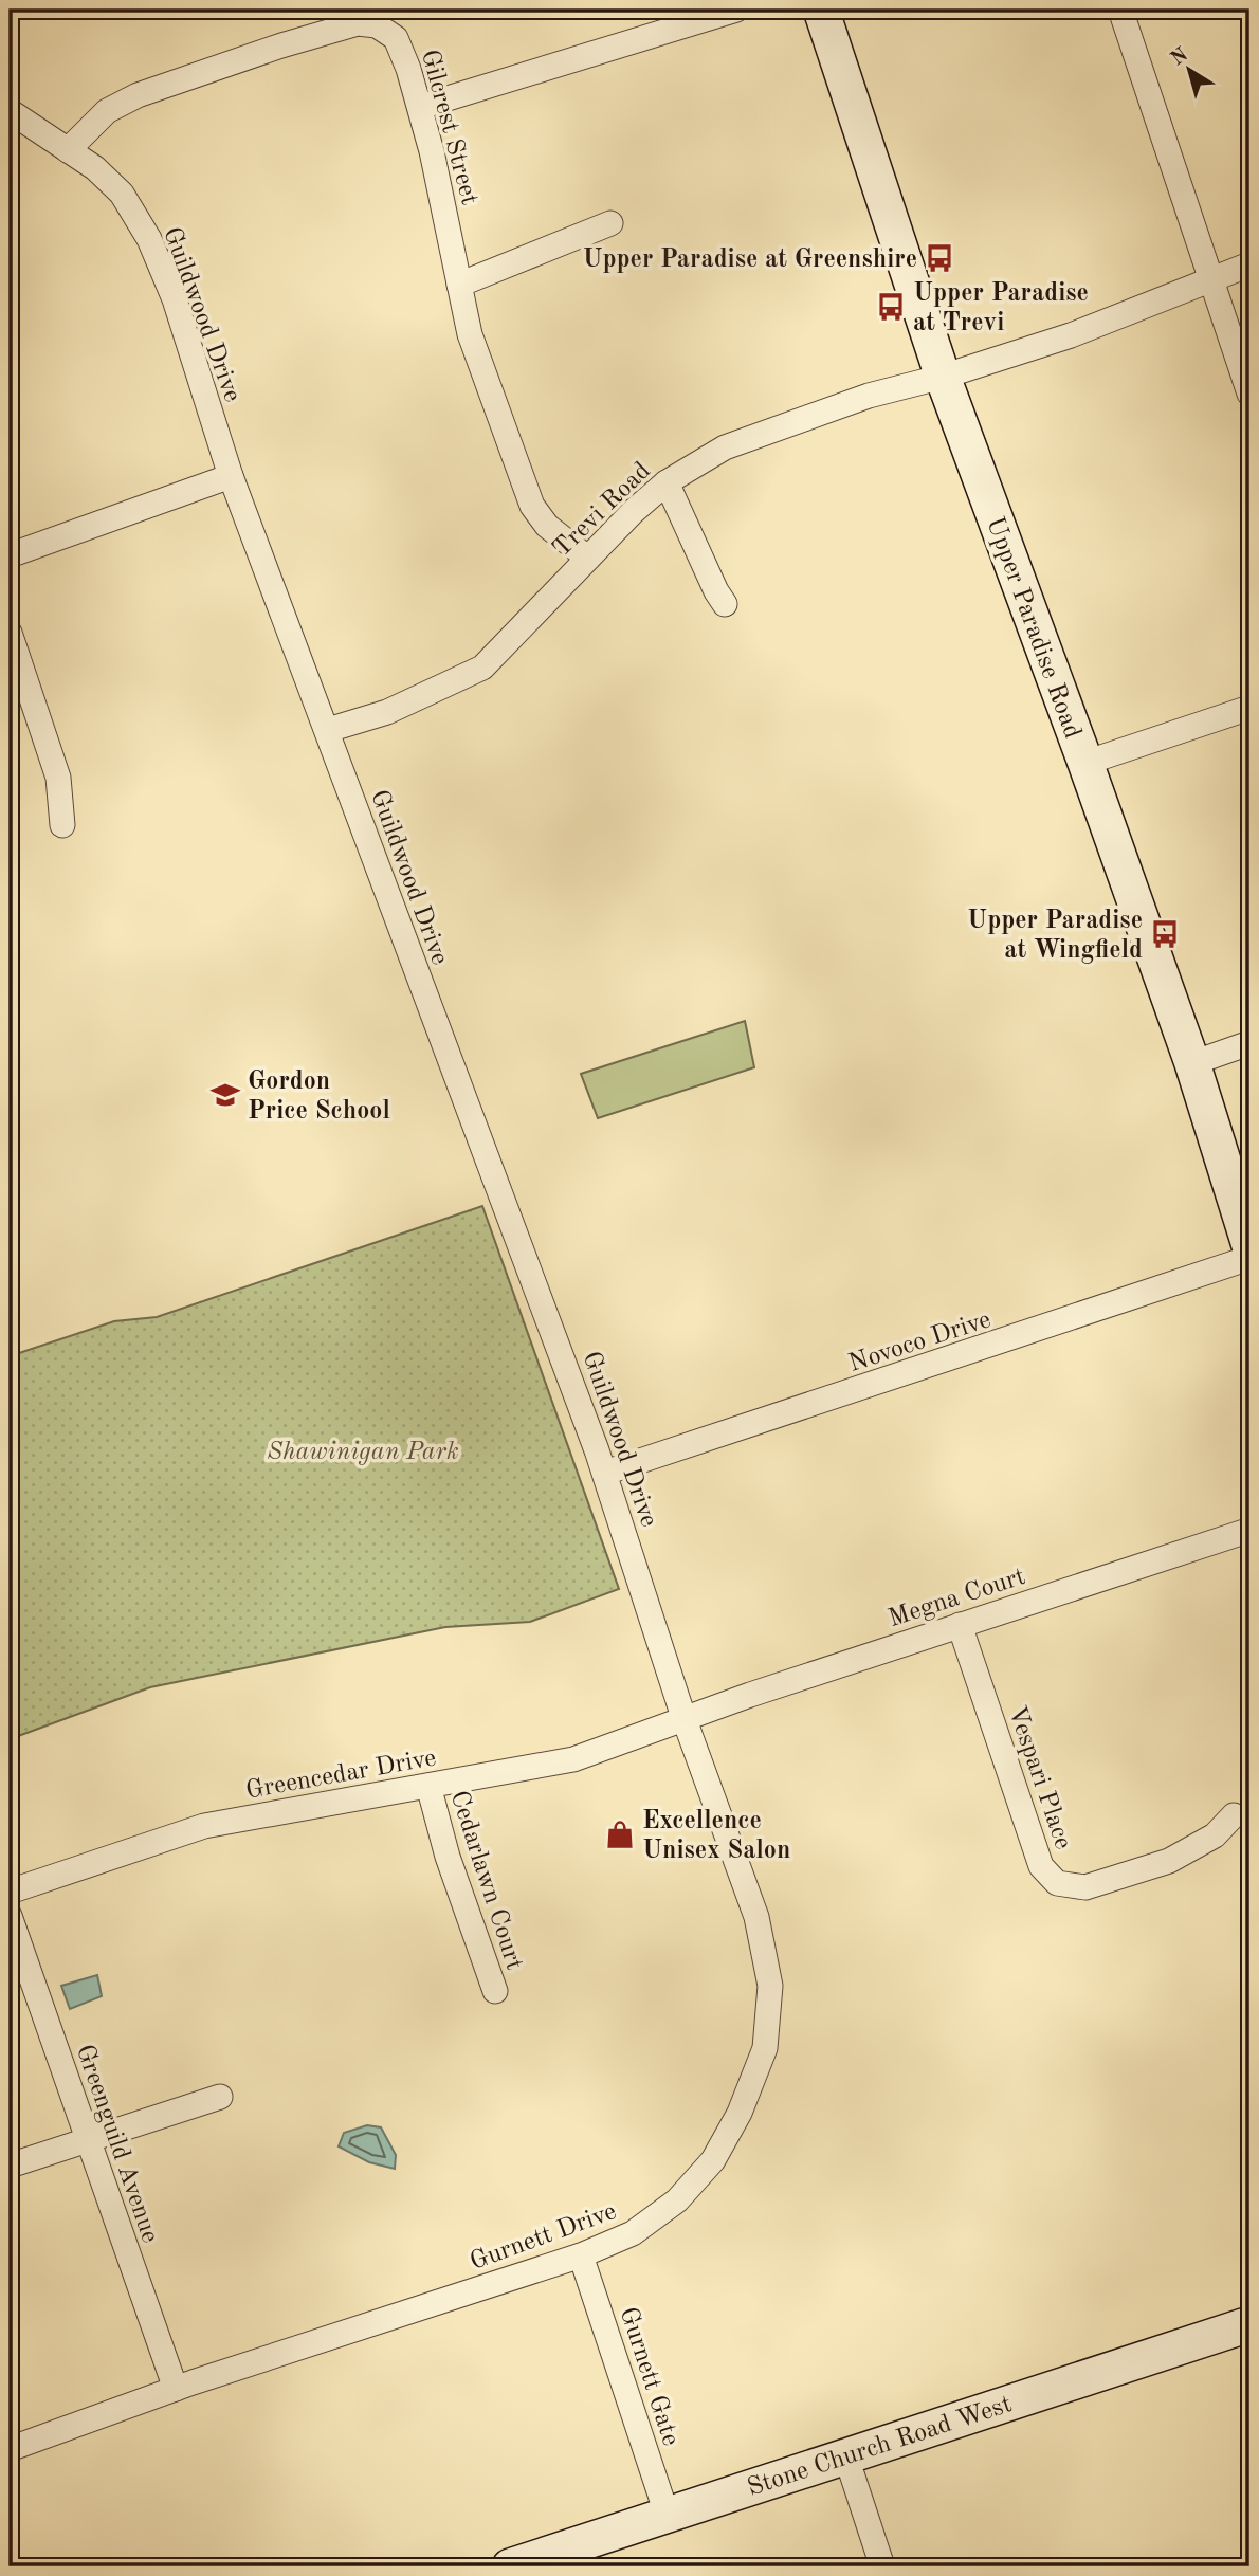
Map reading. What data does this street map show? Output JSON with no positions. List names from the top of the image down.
{
  "streets": {
    "main road": ["Upper Paradise Road", "Stone Church Road West"],
    "street": [
      "Gilcrest Street",
      "Guildwood Drive",
      "Trevi Road",
      "Novoco Drive",
      "Megna Court",
      "Greencedar Drive",
      "Vespari Place",
      "Cedarlawn Court",
      "Greenguild Avenue",
      "Gurnett Drive",
      "Gurnett Gate"
    ]
  },
  "crossings": [
    ["Gilcrest Street", "Guildwood Drive"],
    ["Gilcrest Street", "Trevi Road"],
    ["Guildwood Drive", "Trevi Road"],
    ["Guildwood Drive", "Novoco Drive"],
    ["Guildwood Drive", "Megna Court"],
    ["Guildwood Drive", "Greencedar Drive"],
    ["Guildwood Drive", "Gurnett Drive"],
    ["Trevi Road", "Upper Paradise Road"],
    ["Megna Court", "Greencedar Drive"],
    ["Megna Court", "Vespari Place"],
    ["Megna Court", "Gurnett Drive"],
    ["Greencedar Drive", "Cedarlawn Court"],
    ["Greencedar Drive", "Gurnett Drive"],
    ["Greenguild Avenue", "Gurnett Drive"],
    ["Gurnett Drive", "Gurnett Gate"],
    ["Gurnett Gate", "Stone Church Road West"]
  ],
  "parks": ["Shawinigan Park"],
  "places": {
    "bus stop": ["Upper Paradise at Greenshire", "Upper Paradise at Trevi", "Upper Paradise at Wingfield"],
    "school or university": ["Gordon Price School"],
    "shop": ["Excellence Unisex Salon"]
  },
  "north": "top left"
}
